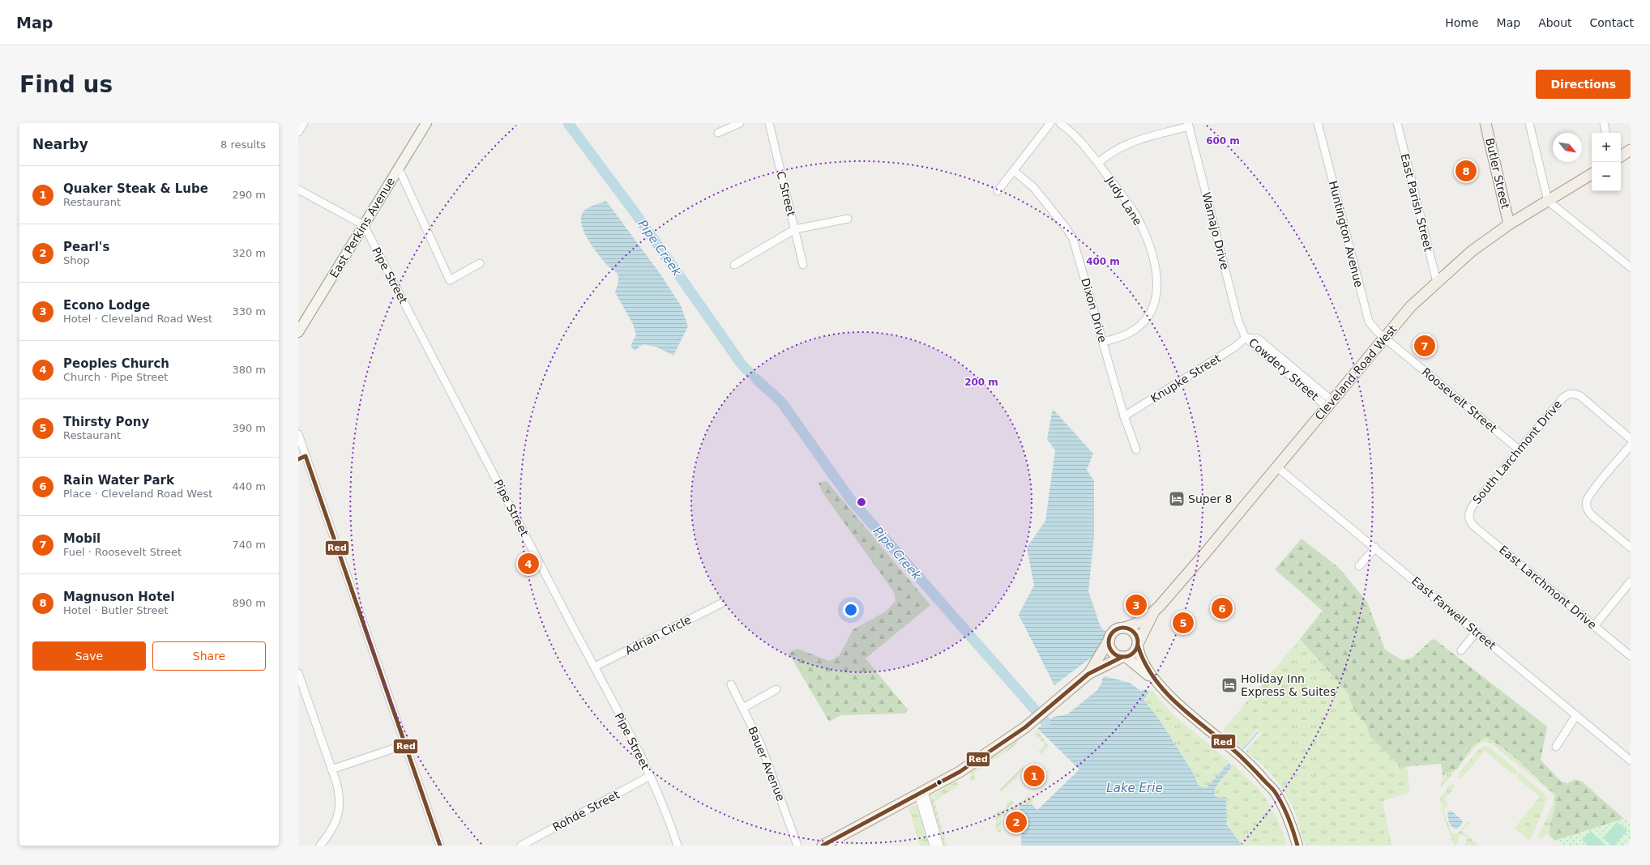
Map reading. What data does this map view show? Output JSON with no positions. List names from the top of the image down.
{
  "streets": {
    "main road": ["Butler Street", "East Perkins Avenue", "Cleveland Road West"],
    "street": [
      "C Street",
      "Judy Lane",
      "East Parish Street",
      "Wamajo Drive",
      "Huntington Avenue",
      "Pipe Street",
      "Dixon Drive",
      "Cowdery Street",
      "Knupke Street",
      "Roosevelt Street",
      "South Larchmont Drive",
      "East Larchmont Drive",
      "East Farwell Street",
      "Adrian Circle",
      "Bauer Avenue",
      "Rohde Street"
    ]
  },
  "crossings": [
    ["Butler Street", "Cleveland Road West"],
    ["Judy Lane", "Dixon Drive"],
    ["East Parish Street", "Cleveland Road West"],
    ["East Perkins Avenue", "Pipe Street"],
    ["Wamajo Drive", "Cowdery Street"],
    ["Wamajo Drive", "Knupke Street"],
    ["Huntington Avenue", "Cleveland Road West"],
    ["Huntington Avenue", "Roosevelt Street"],
    ["Pipe Street", "Adrian Circle"],
    ["Pipe Street", "Rohde Street"],
    ["Dixon Drive", "Knupke Street"],
    ["Cowdery Street", "Cleveland Road West"],
    ["Cowdery Street", "Knupke Street"],
    ["Cleveland Road West", "Roosevelt Street"],
    ["Cleveland Road West", "East Farwell Street"],
    ["Roosevelt Street", "South Larchmont Drive"],
    ["South Larchmont Drive", "East Larchmont Drive"]
  ],
  "water": ["Pipe Creek", "Lake Erie"],
  "places": {
    "hotel": ["Super 8", "Holiday Inn Express & Suites"]
  },
  "lines": ["transit line Red"],
  "north": "bottom right",
  "page": {
    "header": "Map",
    "nav": [
      "Home",
      "Map",
      "About",
      "Contact"
    ],
    "buttons": [
      "Directions",
      ["Save", "Share"]
    ],
    "title": "Find us",
    "heading": ["Nearby", "8 results"],
    "map_buttons": ["+", "−"],
    "pins": [
      "8",
      "7",
      "4",
      "3",
      "6",
      "5",
      "1",
      "2"
    ],
    "list": [
      {
        "mark": "1",
        "name": "Quaker Steak & Lube",
        "note": "Restaurant",
        "value": "290 m"
      },
      {
        "mark": "2",
        "name": "Pearl's",
        "note": "Shop",
        "value": "320 m"
      },
      {
        "mark": "3",
        "name": "Econo Lodge",
        "note": "Hotel · Cleveland Road West",
        "value": "330 m"
      },
      {
        "mark": "4",
        "name": "Peoples Church",
        "note": "Church · Pipe Street",
        "value": "380 m"
      },
      {
        "mark": "5",
        "name": "Thirsty Pony",
        "note": "Restaurant",
        "value": "390 m"
      },
      {
        "mark": "6",
        "name": "Rain Water Park",
        "note": "Place · Cleveland Road West",
        "value": "440 m"
      },
      {
        "mark": "7",
        "name": "Mobil",
        "note": "Fuel · Roosevelt Street",
        "value": "740 m"
      },
      {
        "mark": "8",
        "name": "Magnuson Hotel",
        "note": "Hotel · Butler Street",
        "value": "890 m"
      }
    ]
  },
  "rings": ["600 m", "400 m", "200 m"]
}
